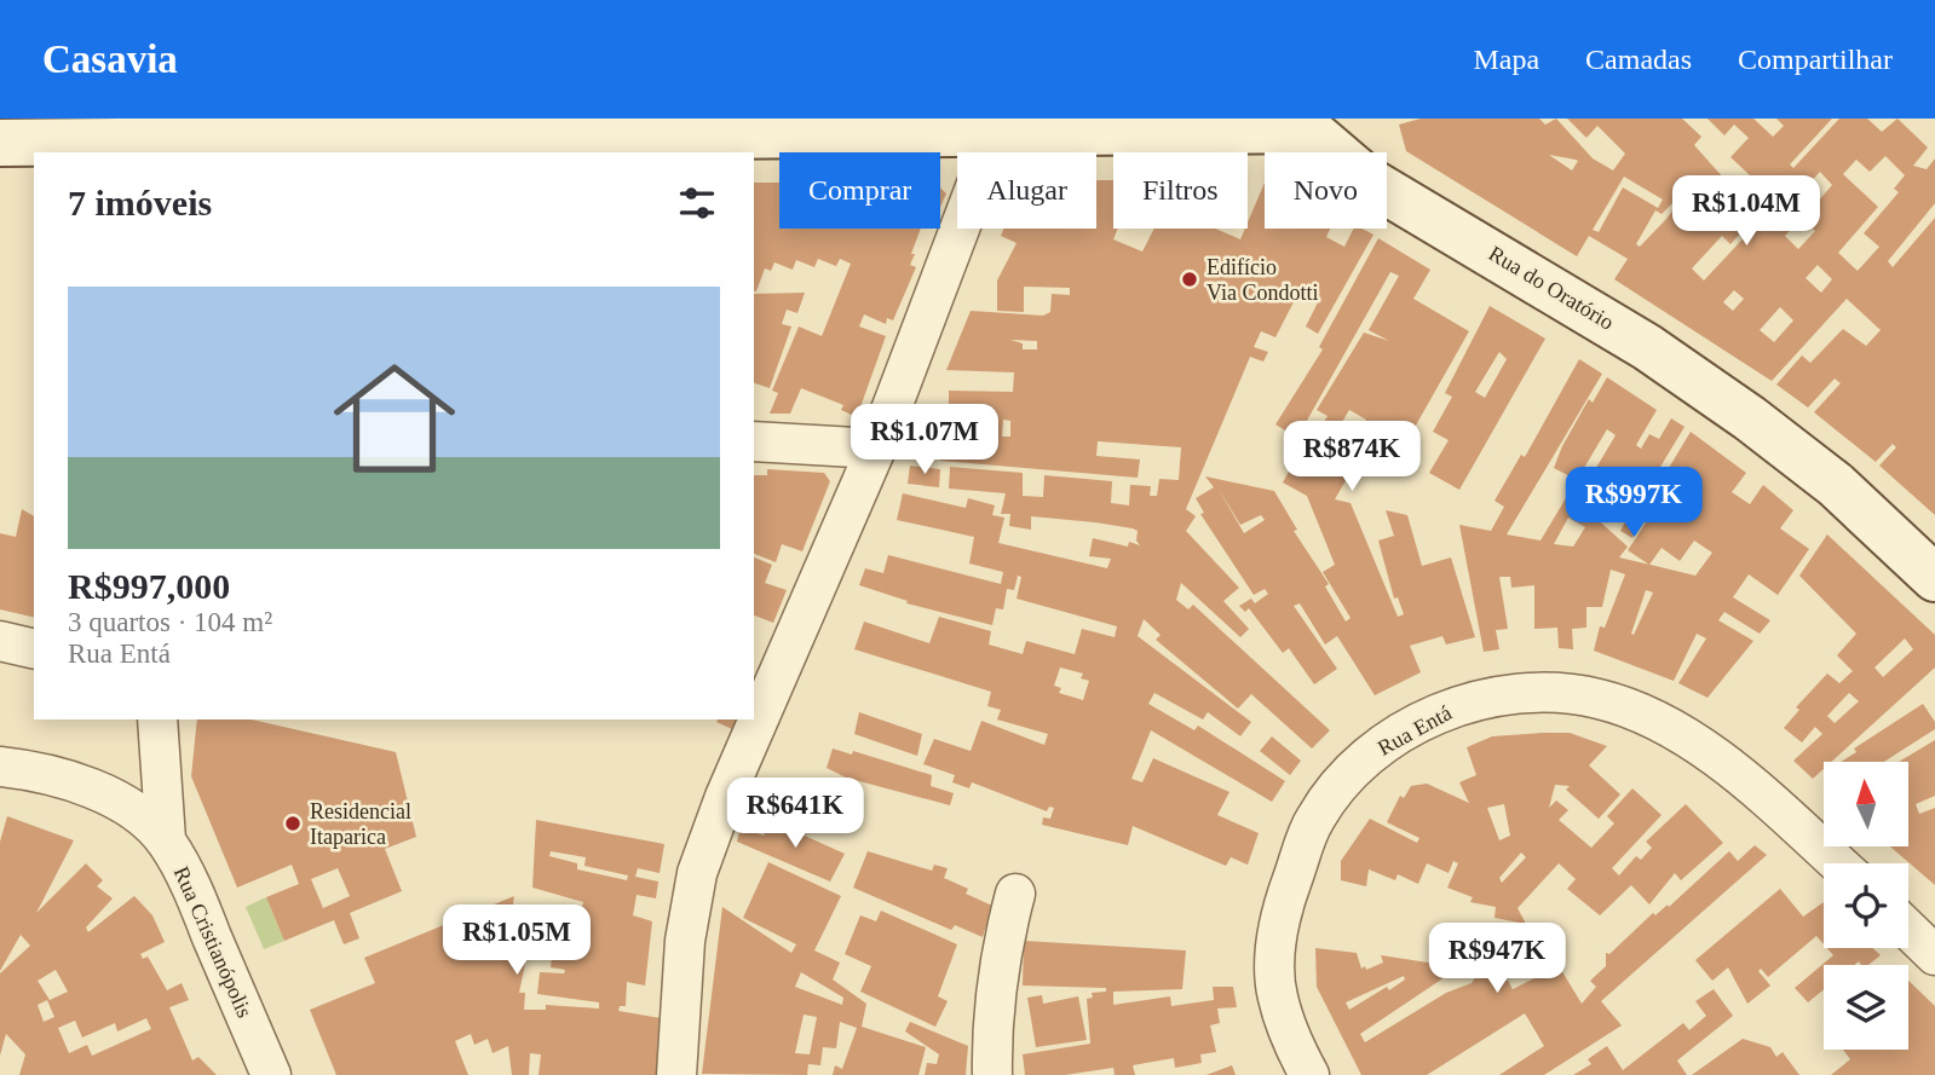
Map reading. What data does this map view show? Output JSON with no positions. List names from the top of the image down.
{
  "streets": {
    "street": ["Rua do Oratório", "Rua Entá", "Rua Cristianópolis"]
  },
  "places": ["Edifício Via Condotti", "Residencial Itaparica"],
  "north": "top",
  "page": {
    "header": "Casavia",
    "nav": ["Mapa", "Camadas", "Compartilhar"],
    "chip": [
      "Comprar",
      "Alugar",
      "Filtros",
      "Novo"
    ],
    "heading": "7 imóveis",
    "price": [
      "R$1.04M",
      "R$1.07M",
      "R$874K",
      "R$997K",
      "R$641K",
      "R$1.05M",
      "R$947K"
    ],
    "list": [
      {
        "name": "R$997,000",
        "note": "3 quartos · 104 m² · Rua Entá"
      }
    ]
  }
}
